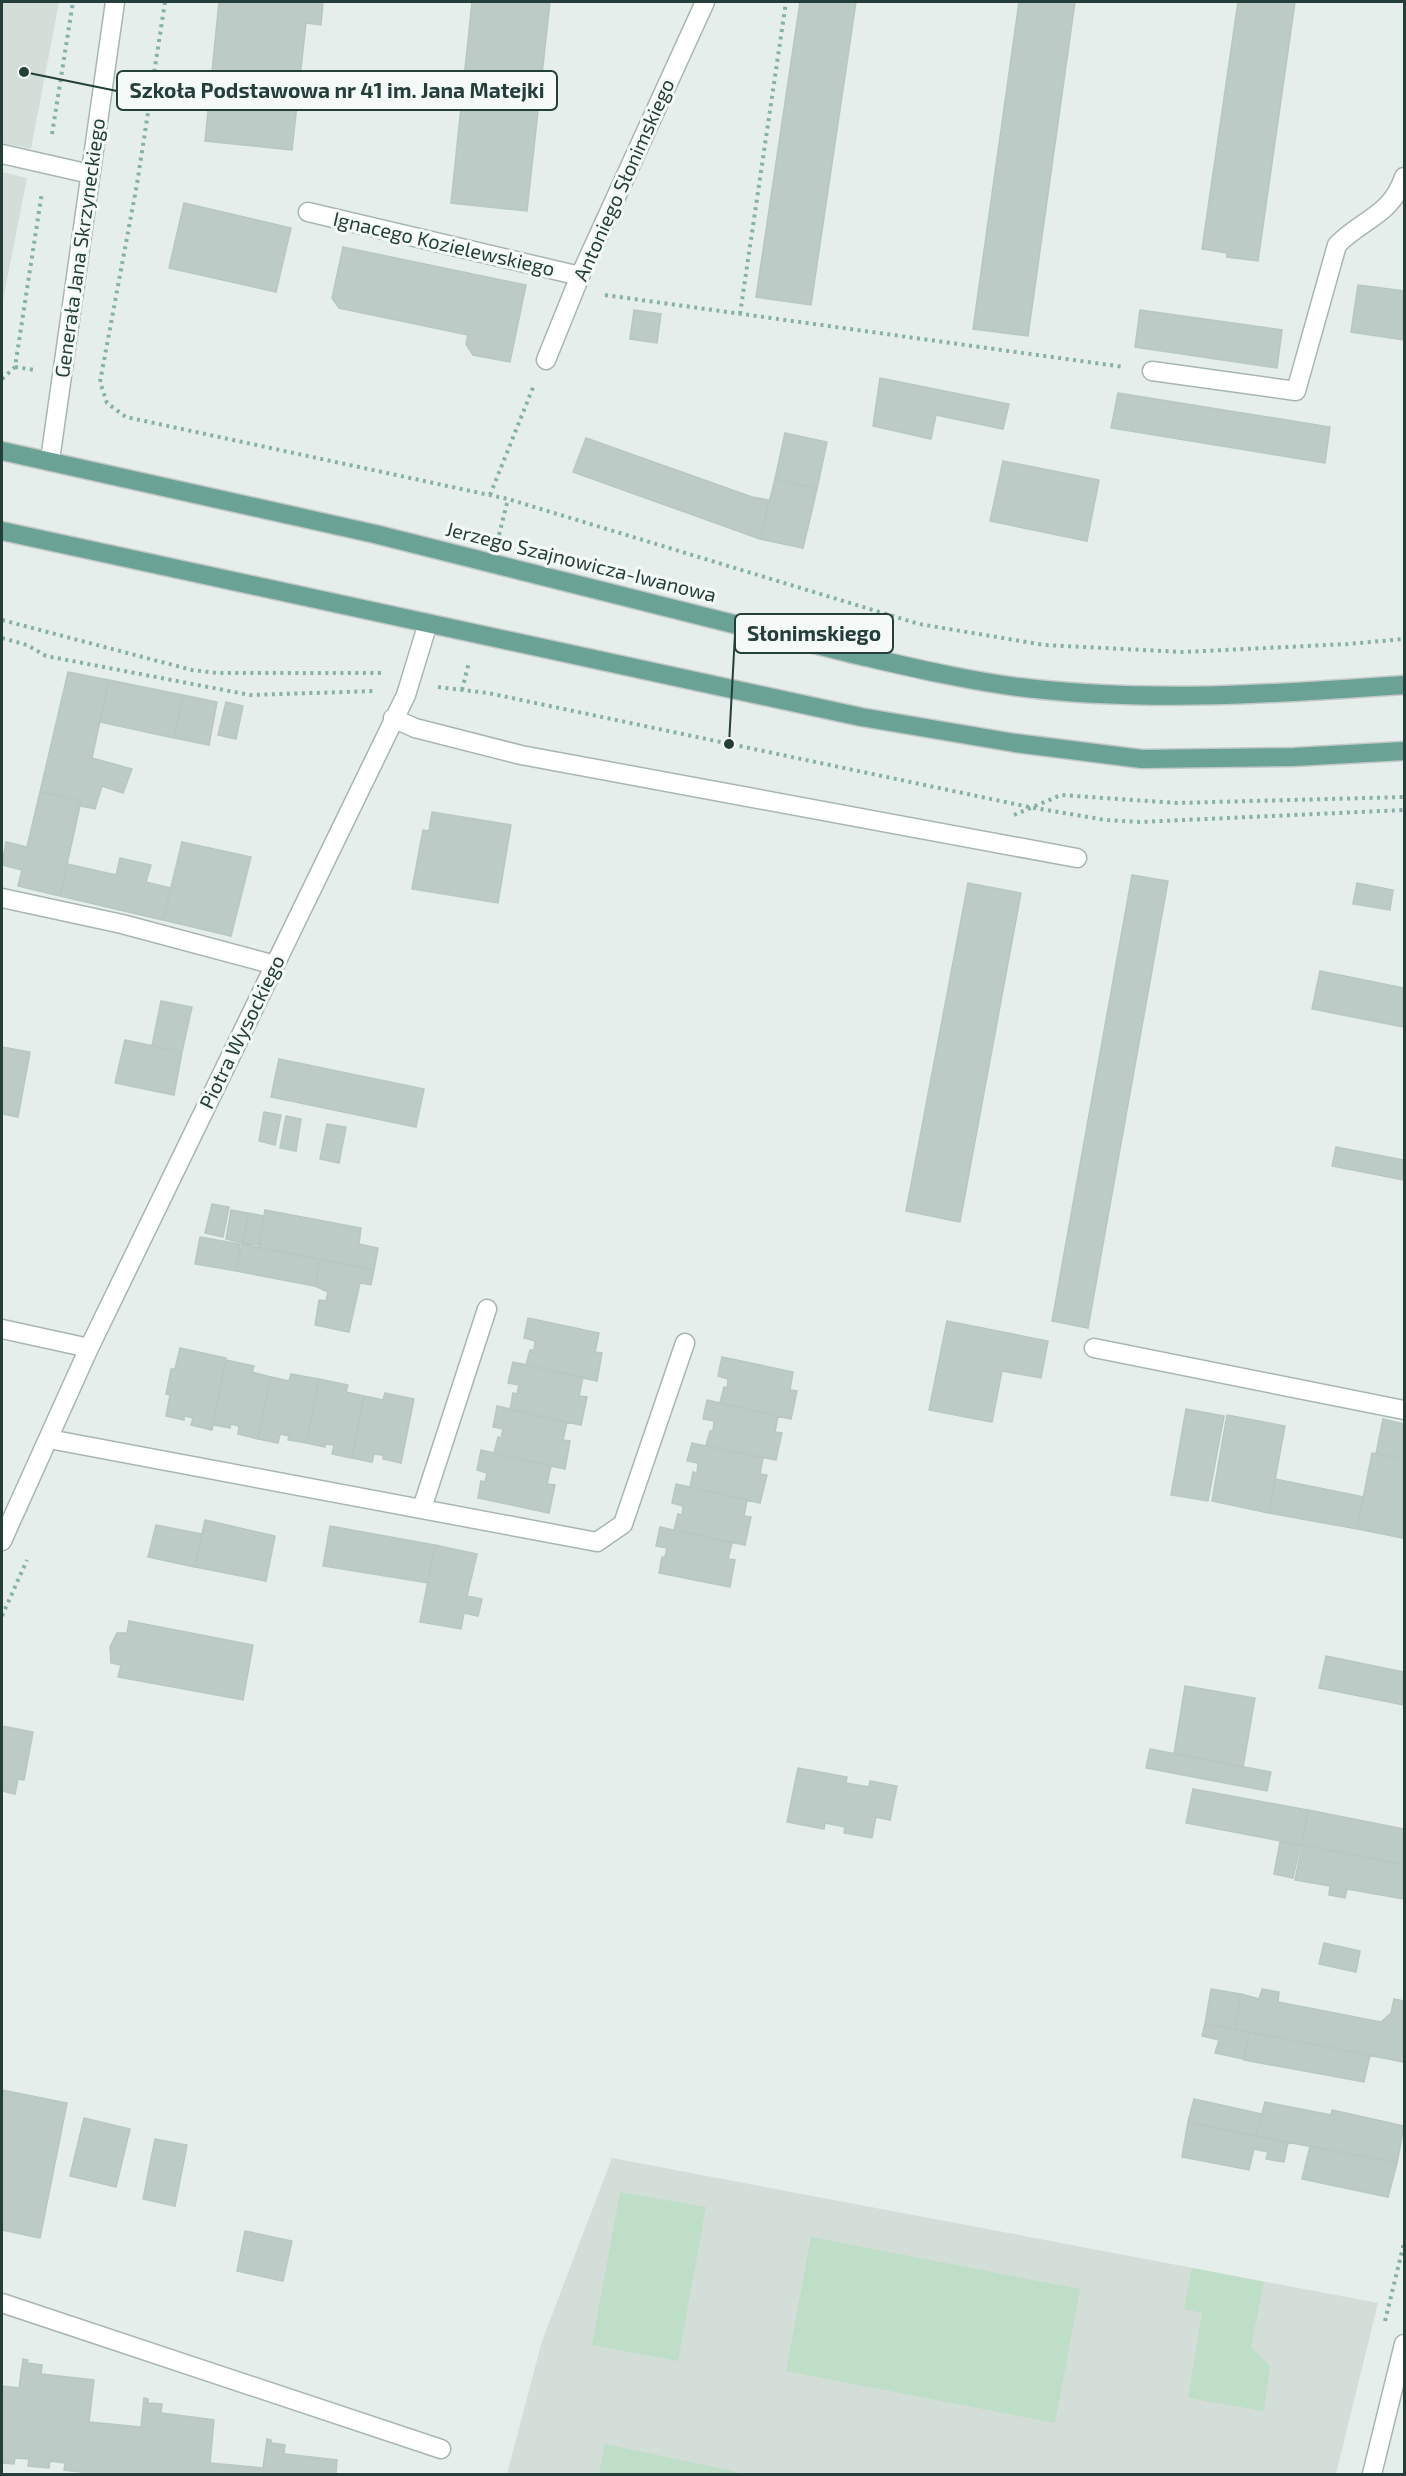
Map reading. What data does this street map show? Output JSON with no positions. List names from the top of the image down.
{
  "streets": {
    "main road": ["Jerzego Szajnowicza-Iwanowa"],
    "street": [
      "Antoniego Słonimskiego",
      "Ignacego Kozielewskiego",
      "Generała Jana Skrzyneckiego",
      "Piotra Wysockiego"
    ]
  },
  "crossings": [
    ["Antoniego Słonimskiego", "Ignacego Kozielewskiego"],
    ["Generała Jana Skrzyneckiego", "Jerzego Szajnowicza-Iwanowa"]
  ],
  "places": ["Szkoła Podstawowa nr 41 im. Jana Matejki", "Słonimskiego"]
}
